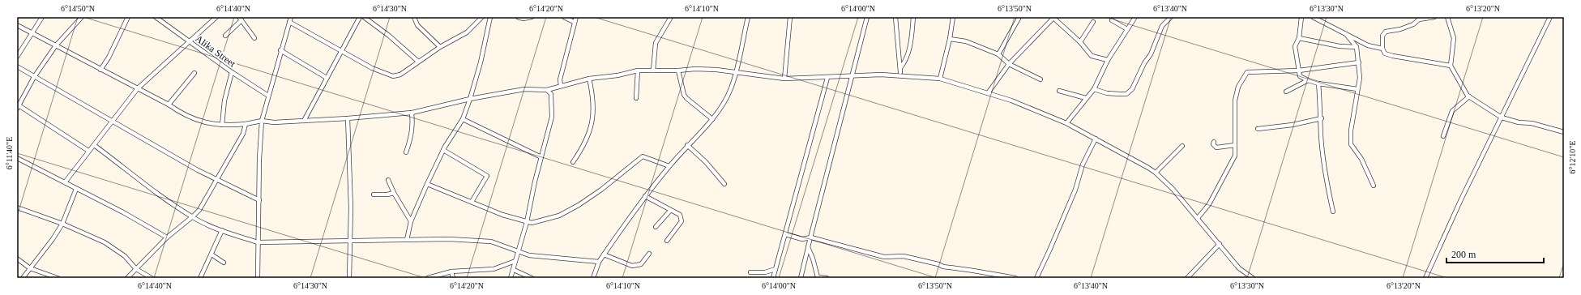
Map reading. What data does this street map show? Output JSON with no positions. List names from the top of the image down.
{
  "streets": {
    "street": ["Alika Street"]
  },
  "scale_bar": "200 m",
  "coordinates": [
    "6°14'50\"N",
    "6°14'40\"N",
    "6°14'30\"N",
    "6°14'20\"N",
    "6°14'10\"N",
    "6°14'00\"N",
    "6°13'50\"N",
    "6°13'40\"N",
    "6°13'30\"N",
    "6°13'20\"N",
    "6°11'40\"E",
    "6°12'10\"E"
  ]
}
